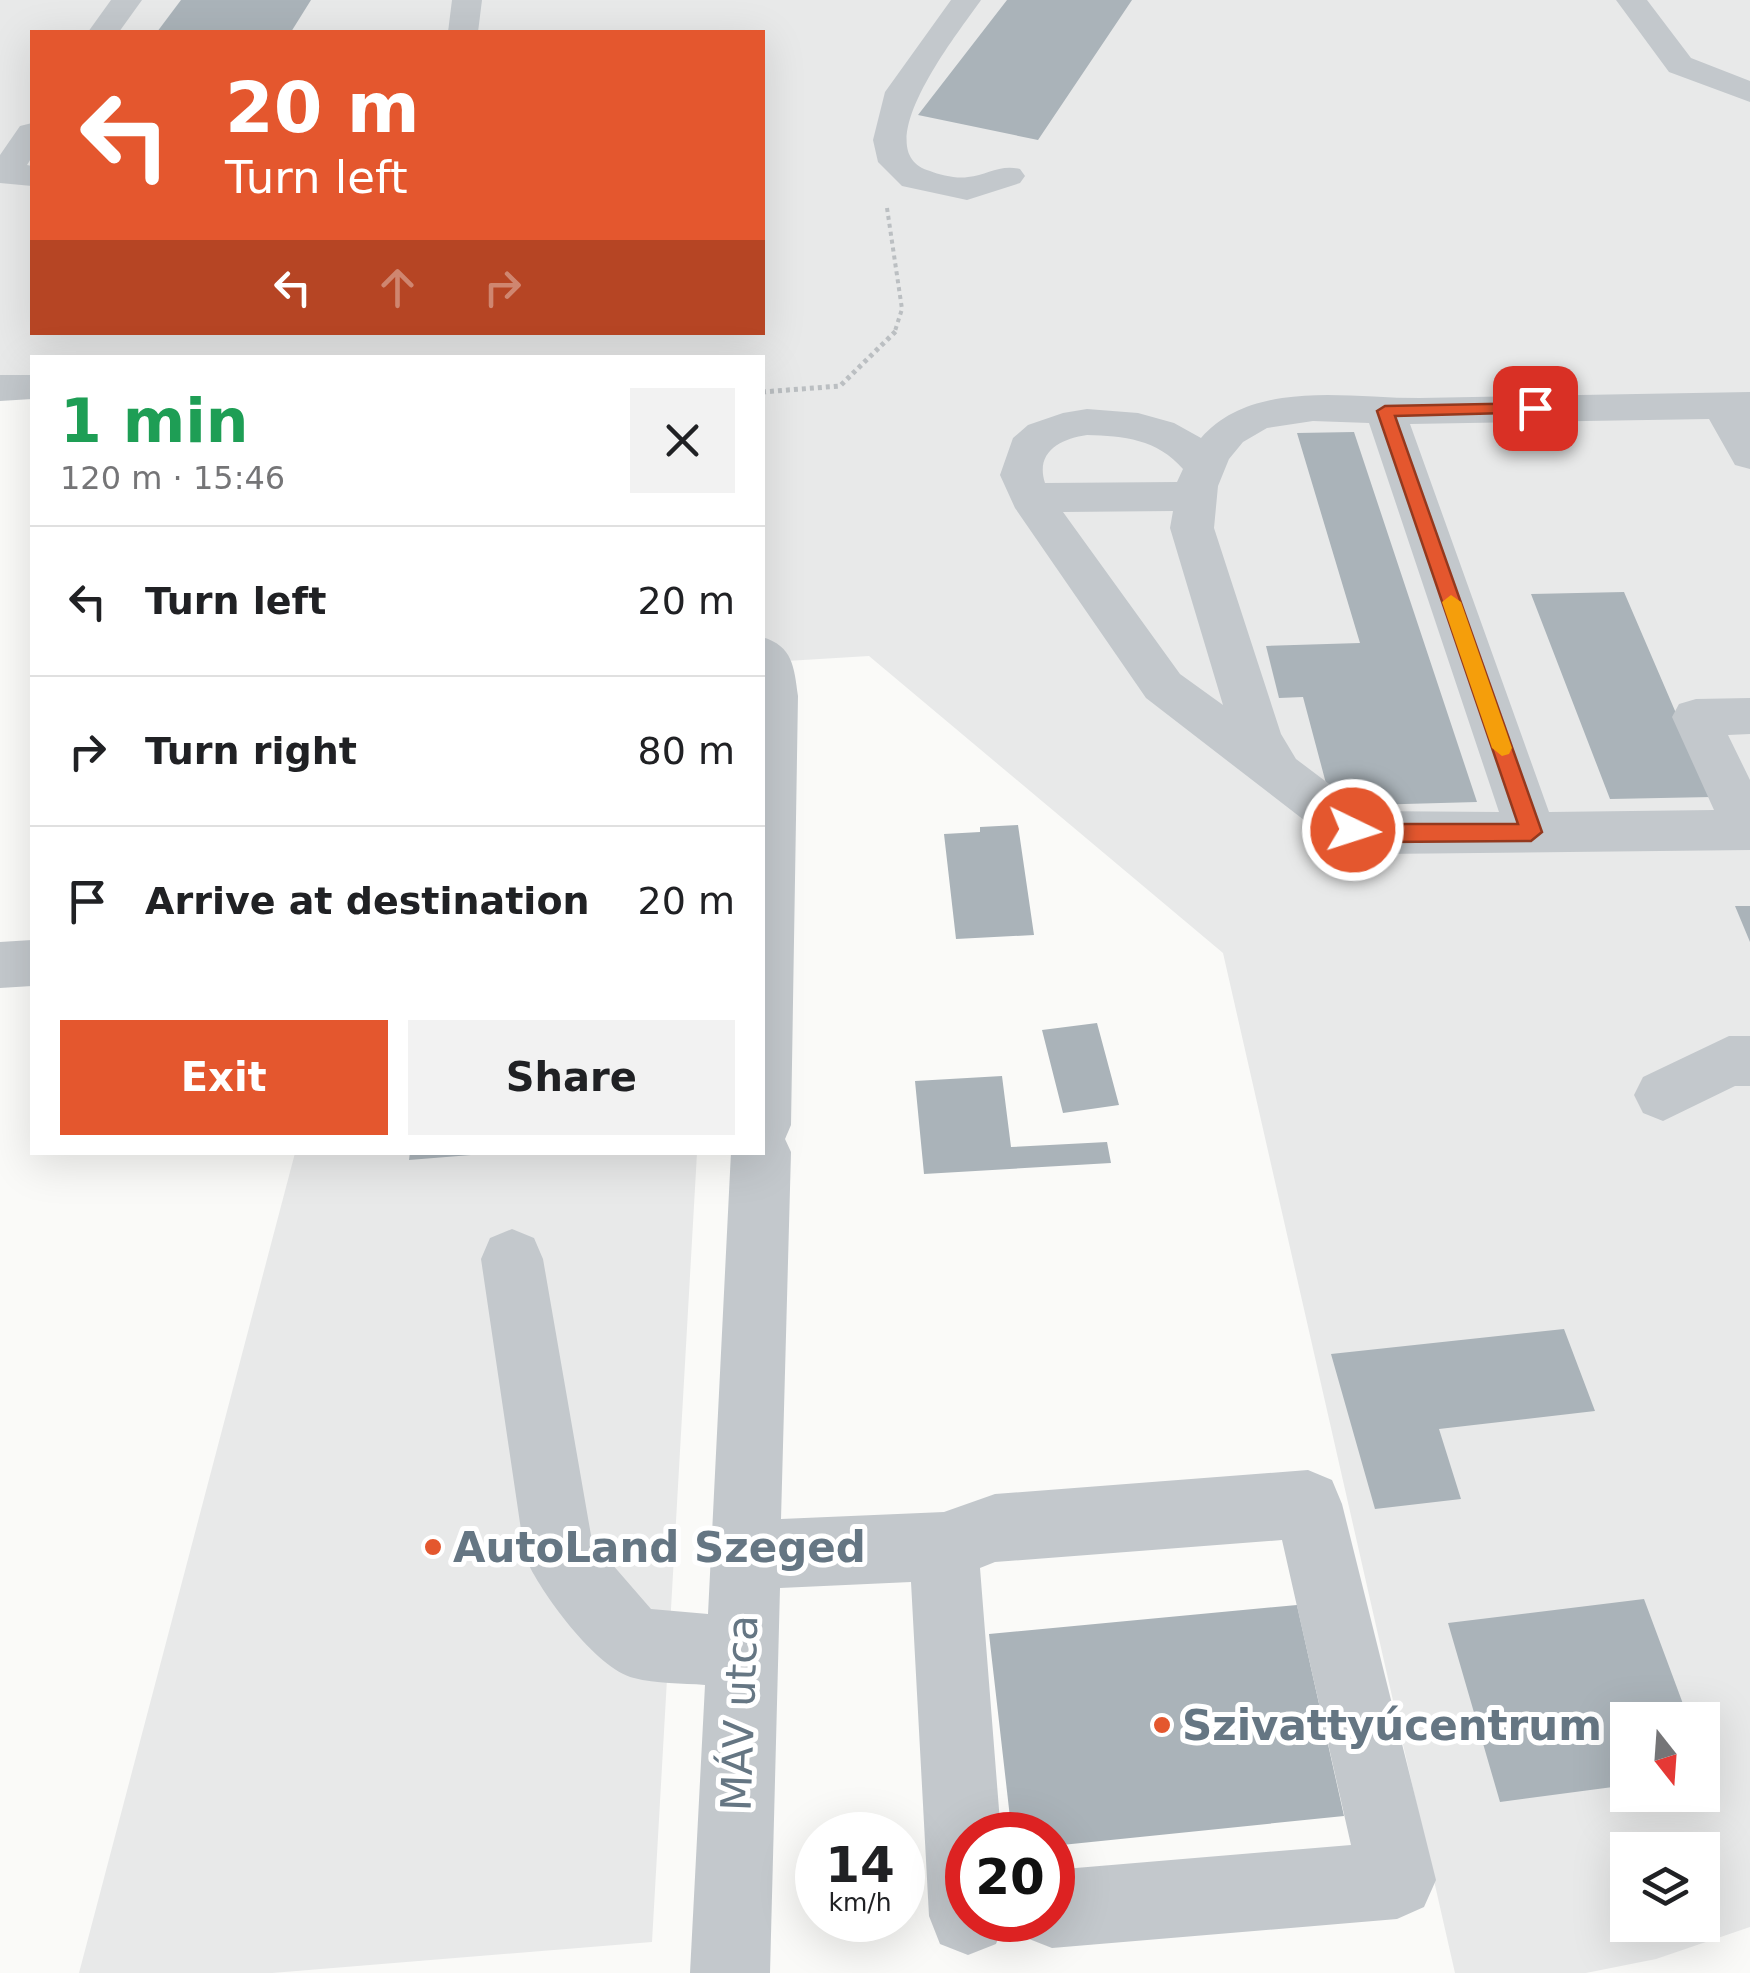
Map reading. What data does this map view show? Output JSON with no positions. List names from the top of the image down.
{
  "streets": {
    "street": ["MÁV utca"]
  },
  "places": ["AutoLand Szeged", "Szivattyúcentrum"],
  "north": "bottom",
  "page": {
    "turn": ["20 m", "Turn left"],
    "heading": ["1 min", "120 m · 15:46"],
    "list": [
      {
        "name": "Turn left",
        "value": "20 m"
      },
      {
        "name": "Turn right",
        "value": "80 m"
      },
      {
        "name": "Arrive at destination",
        "value": "20 m"
      }
    ],
    "buttons": ["Exit", "Share"],
    "speed": "14 km/h",
    "limit": "20"
  }
}
